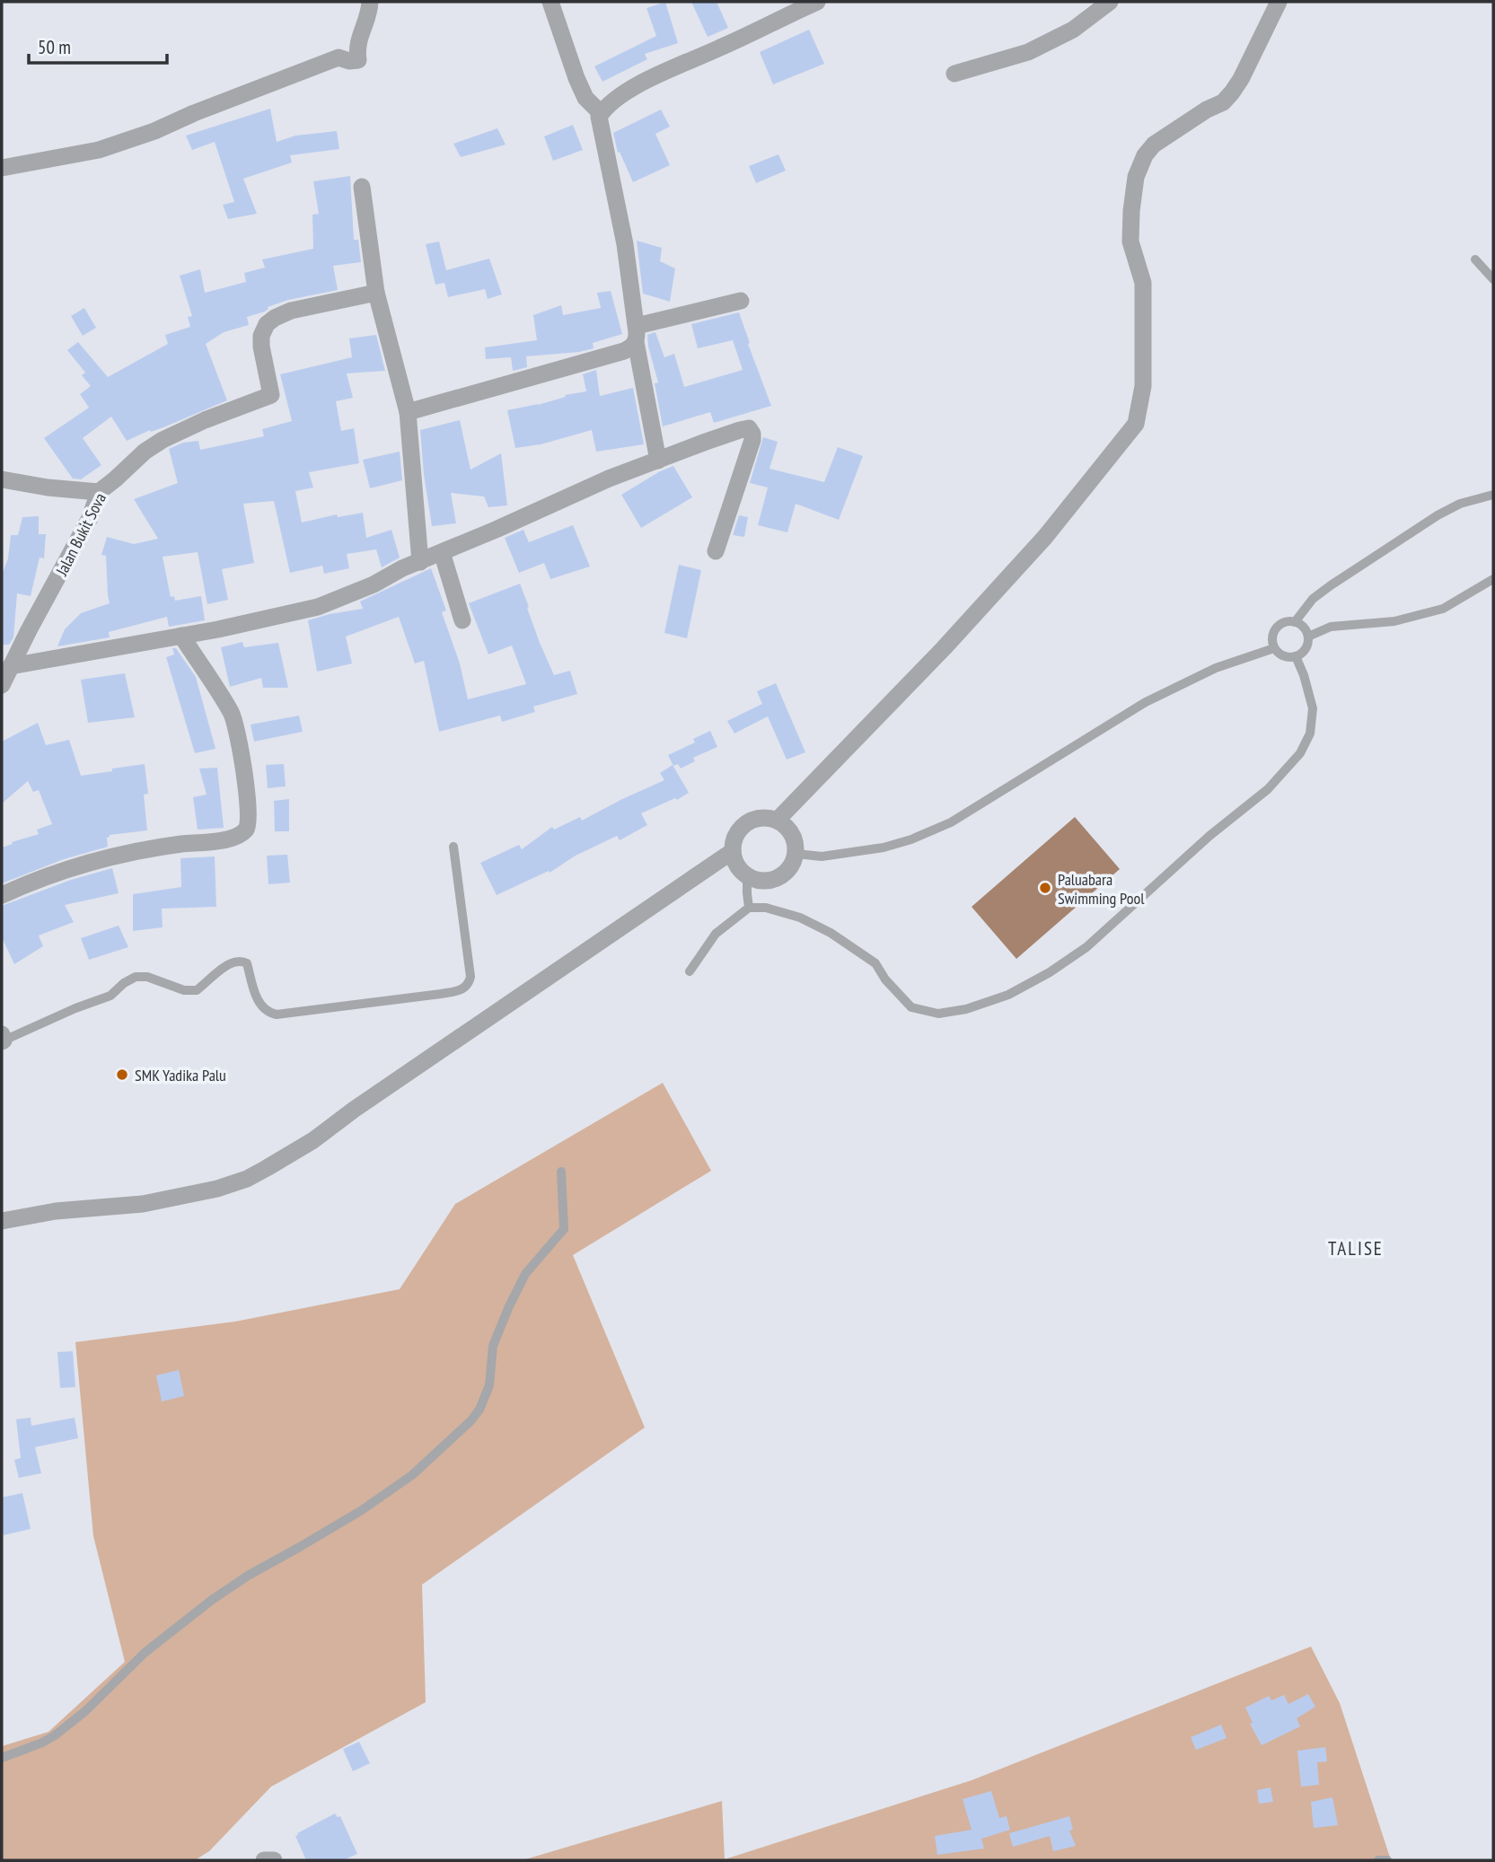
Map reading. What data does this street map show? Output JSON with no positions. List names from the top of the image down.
{
  "streets": {
    "street": ["Jalan Bukit Sova"]
  },
  "districts": ["TALISE"],
  "places": ["Paluabara Swimming Pool", "SMK Yadika Palu"],
  "scale_bar": "50 m"
}
